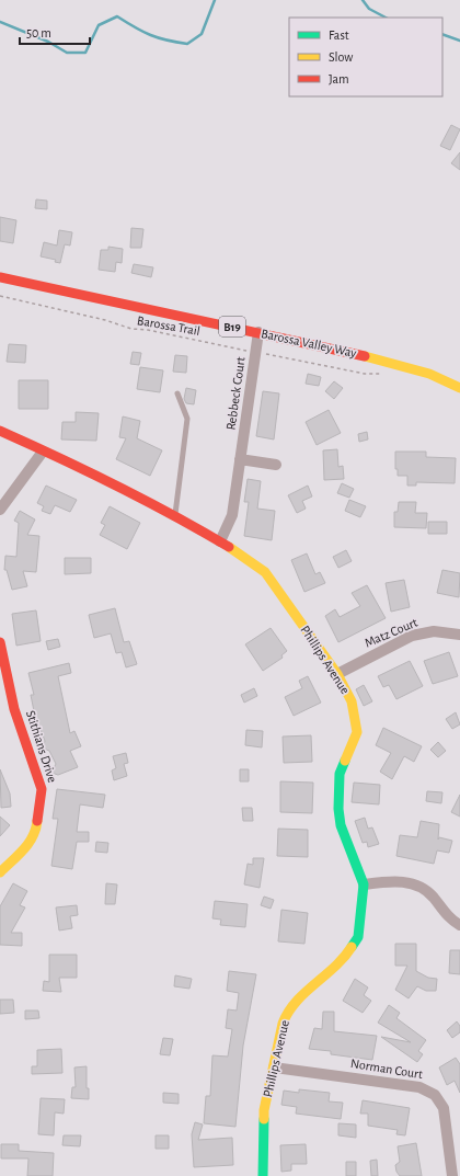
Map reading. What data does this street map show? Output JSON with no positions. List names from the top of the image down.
{
  "streets": {
    "street": [
      "B19",
      "Barossa Valley Way",
      "Rebbeck Court",
      "Matz Court",
      "Phillips Avenue",
      "Stithians Drive",
      "Norman Court"
    ],
    "path": ["Barossa Trail"]
  },
  "crossings": [
    ["Barossa Trail", "Rebbeck Court"],
    ["Barossa Valley Way", "Rebbeck Court"],
    ["Rebbeck Court", "Phillips Avenue"],
    ["Matz Court", "Phillips Avenue"],
    ["Phillips Avenue", "Norman Court"]
  ],
  "legend": ["Fast", "Slow", "Jam"],
  "scale_bar": "50 m"
}
